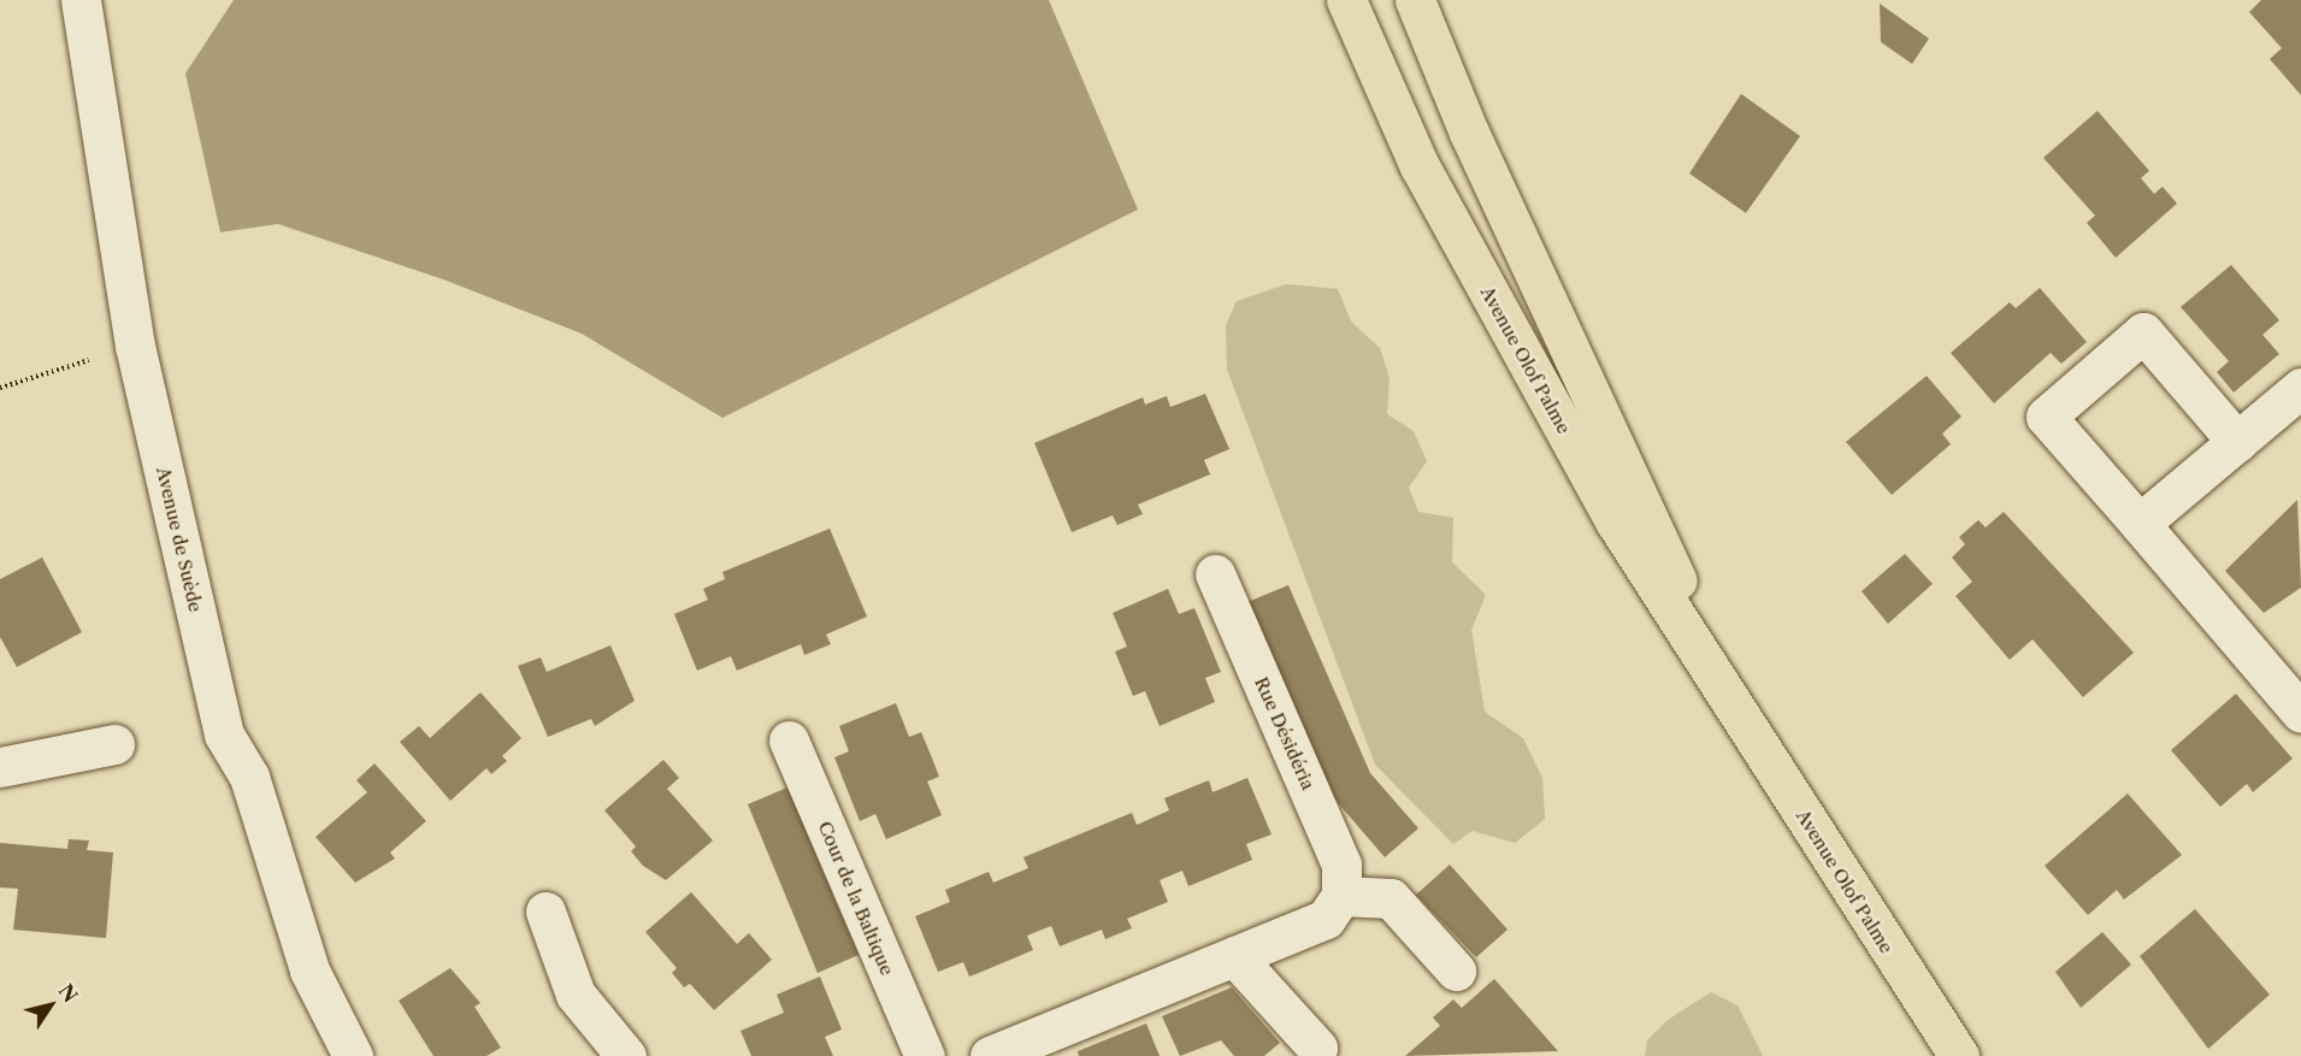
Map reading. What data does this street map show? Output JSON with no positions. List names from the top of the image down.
{
  "streets": {
    "main road": ["Avenue Olof Palme"],
    "street": ["Avenue de Suède", "Rue Désidéria", "Cour de la Baltique"]
  },
  "north": "top right"
}
